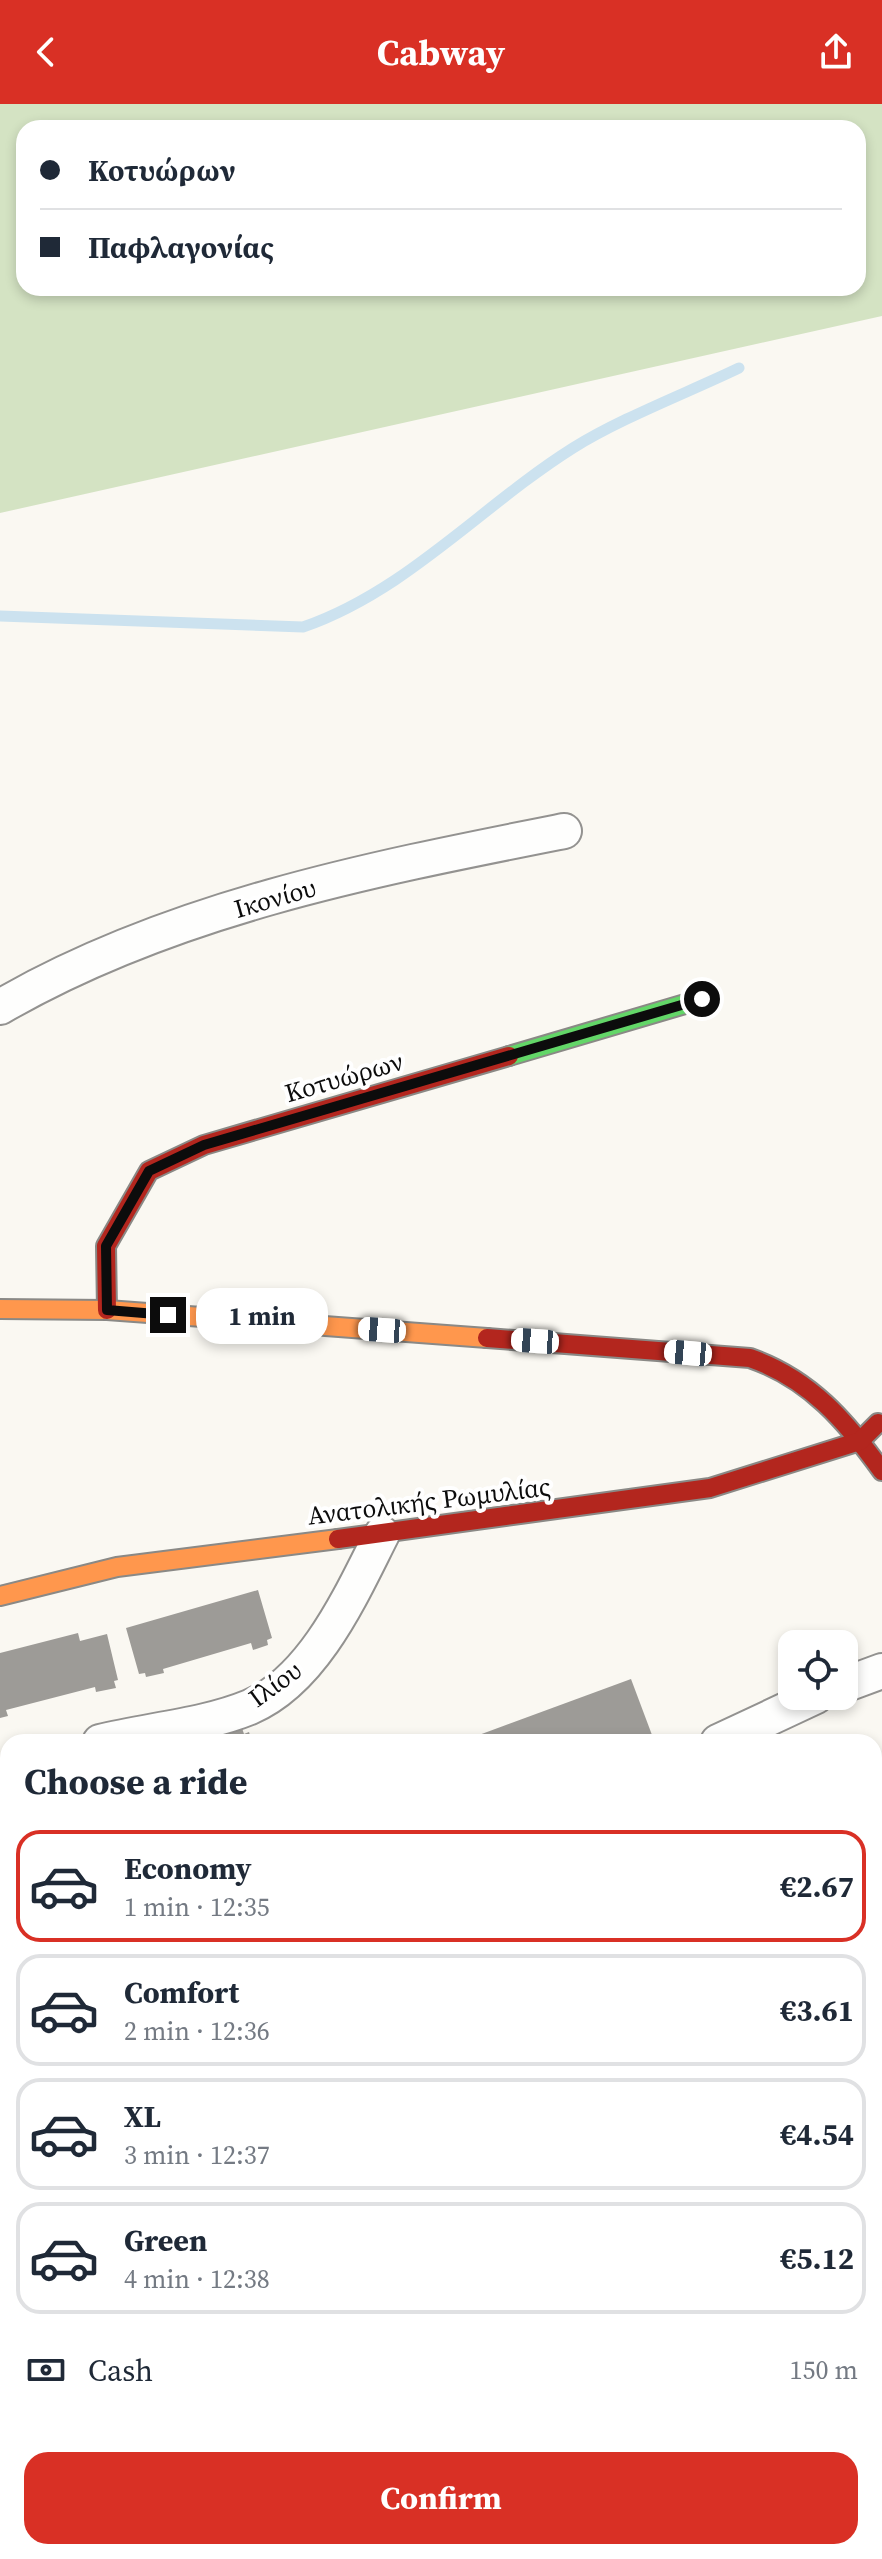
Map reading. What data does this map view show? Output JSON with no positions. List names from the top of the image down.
{
  "streets": {
    "street": [
      "Ικονίου",
      "Κοτυώρων",
      "Ανατολικής Ρωμυλίας",
      "Ιλίου"
    ]
  },
  "crossings": [
    ["Ανατολικής Ρωμυλίας", "Ιλίου"]
  ],
  "page": {
    "header": "Cabway",
    "banner": ["Κοτυώρων", "Παφλαγονίας"],
    "bubble": "1 min",
    "heading": "Choose a ride",
    "list": [
      {
        "name": "Economy",
        "note": "1 min · 12:35",
        "value": "€2.67"
      },
      {
        "name": "Comfort",
        "note": "2 min · 12:36",
        "value": "€3.61"
      },
      {
        "name": "XL",
        "note": "3 min · 12:37",
        "value": "€4.54"
      },
      {
        "name": "Green",
        "note": "4 min · 12:38",
        "value": "€5.12"
      }
    ],
    "pay": ["Cash", "150 m"],
    "buttons": "Confirm"
  }
}
